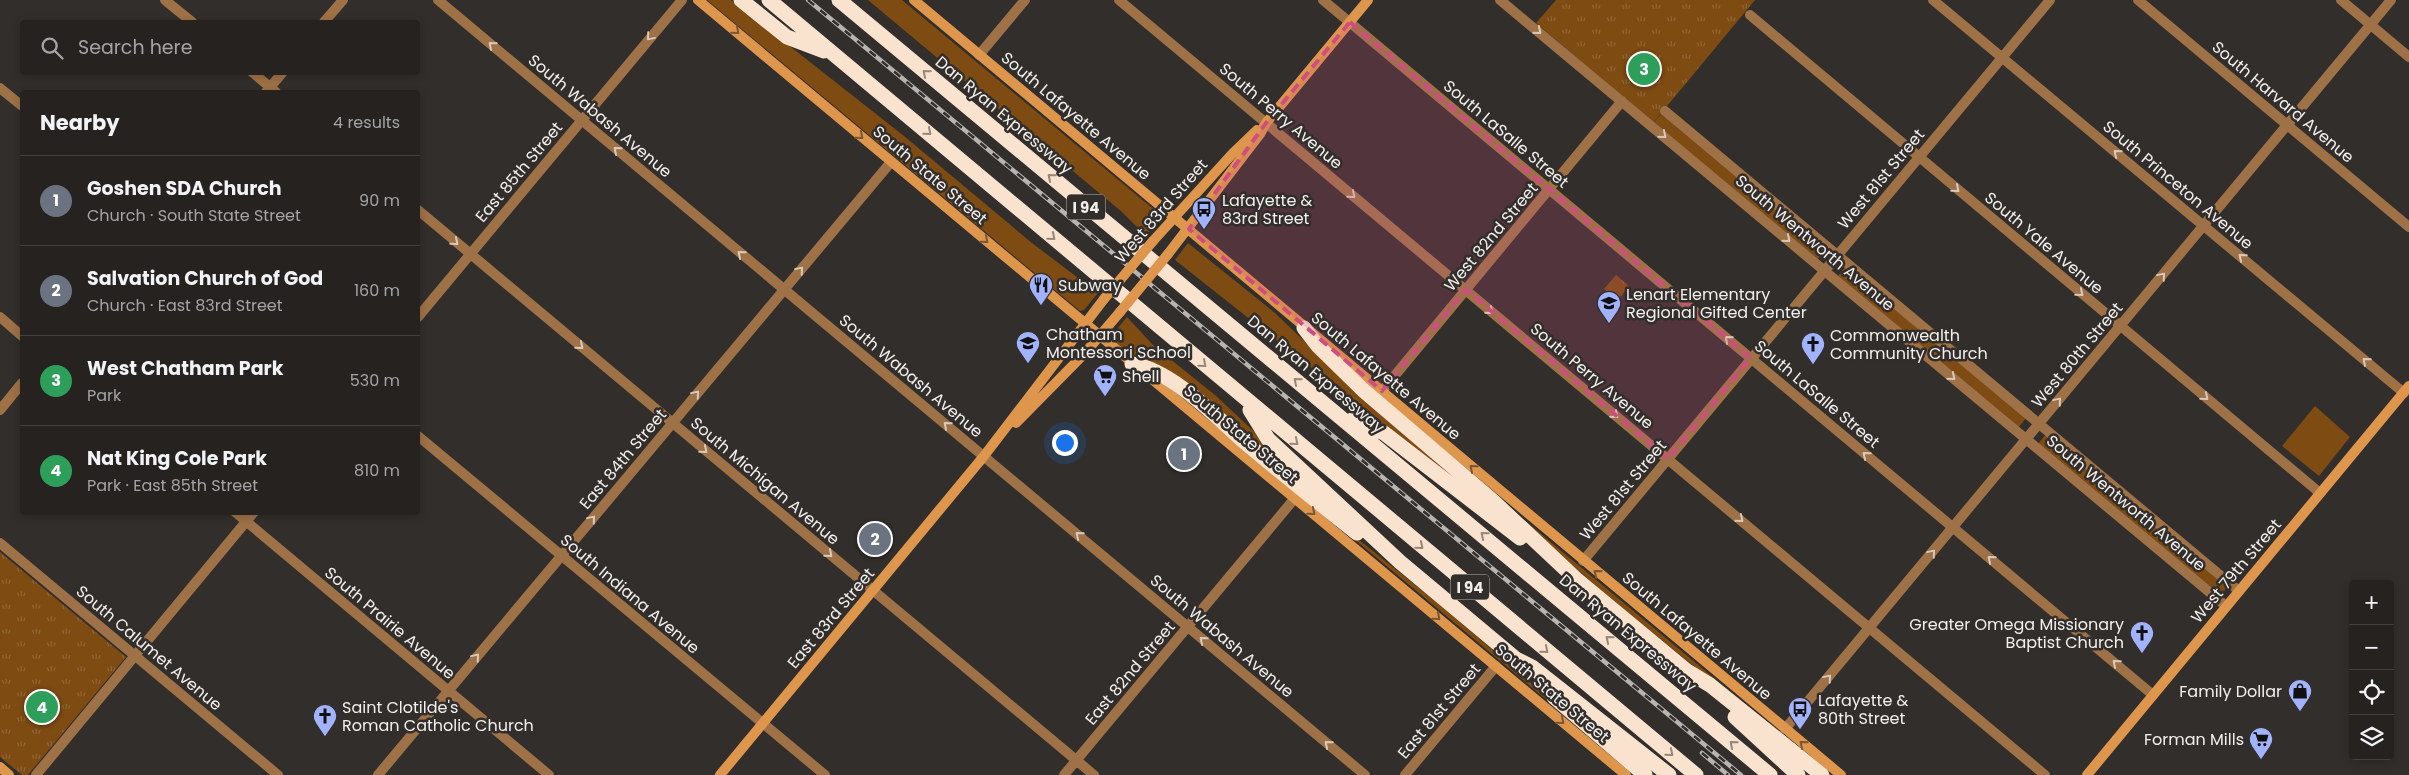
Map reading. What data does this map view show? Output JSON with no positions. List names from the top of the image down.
{
  "streets": {
    "highway": ["Dan Ryan Expressway", "I 94"],
    "main road": [
      "South Lafayette Avenue",
      "South State Street",
      "West 83rd Street",
      "West 79th Street",
      "East 83rd Street"
    ],
    "street": [
      "South Harvard Avenue",
      "South Wabash Avenue",
      "South Perry Avenue",
      "South LaSalle Street",
      "East 85th Street",
      "West 81st Street",
      "South Princeton Avenue",
      "West 82nd Street",
      "South Wentworth Avenue",
      "South Yale Avenue",
      "West 80th Street",
      "East 84th Street",
      "South Michigan Avenue",
      "South Indiana Avenue",
      "South Prairie Avenue",
      "South Calumet Avenue",
      "East 82nd Street",
      "East 81st Street"
    ]
  },
  "crossings": [
    ["South Harvard Avenue", "West 80th Street"],
    ["South Wabash Avenue", "East 85th Street"],
    ["South Wabash Avenue", "East 84th Street"],
    ["South Wabash Avenue", "East 83rd Street"],
    ["South Wabash Avenue", "East 82nd Street"],
    ["South Lafayette Avenue", "West 81st Street"],
    ["South Lafayette Avenue", "West 83rd Street"],
    ["South Lafayette Avenue", "West 82nd Street"],
    ["South Lafayette Avenue", "West 80th Street"],
    ["South Perry Avenue", "West 81st Street"],
    ["South Perry Avenue", "West 83rd Street"],
    ["South Perry Avenue", "West 82nd Street"],
    ["South Perry Avenue", "West 80th Street"],
    ["South LaSalle Street", "West 81st Street"],
    ["South LaSalle Street", "West 83rd Street"],
    ["South LaSalle Street", "West 82nd Street"],
    ["South LaSalle Street", "West 80th Street"],
    ["South LaSalle Street", "West 79th Street"],
    ["East 85th Street", "South Michigan Avenue"],
    ["South State Street", "West 83rd Street"],
    ["South State Street", "East 84th Street"],
    ["South State Street", "East 83rd Street"],
    ["South State Street", "East 82nd Street"],
    ["South State Street", "East 81st Street"],
    ["West 81st Street", "South Princeton Avenue"],
    ["West 81st Street", "South Wentworth Avenue"],
    ["West 81st Street", "South Yale Avenue"],
    ["South Princeton Avenue", "West 80th Street"],
    ["South Princeton Avenue", "West 79th Street"],
    ["West 83rd Street", "East 83rd Street"],
    ["West 82nd Street", "South Wentworth Avenue"],
    ["South Wentworth Avenue", "West 80th Street"],
    ["South Wentworth Avenue", "West 79th Street"],
    ["South Yale Avenue", "West 80th Street"],
    ["South Yale Avenue", "West 79th Street"],
    ["East 84th Street", "South Michigan Avenue"],
    ["East 84th Street", "South Indiana Avenue"],
    ["East 84th Street", "South Prairie Avenue"],
    ["South Michigan Avenue", "East 83rd Street"],
    ["South Michigan Avenue", "East 82nd Street"],
    ["South Indiana Avenue", "East 83rd Street"]
  ],
  "one_way": [
    "South Wabash Avenue",
    "South Lafayette Avenue",
    "South Perry Avenue",
    "South LaSalle Street",
    "East 85th Street",
    "South State Street",
    "South Princeton Avenue",
    "South Yale Avenue",
    "West 80th Street",
    "East 84th Street",
    "South Michigan Avenue"
  ],
  "places": {
    "bus stop": ["Lafayette & 83rd Street", "Lafayette & 80th Street"],
    "restaurant": ["Subway"],
    "school or university": ["Lenart Elementary Regional Gifted Center", "Chatham Montessori School"],
    "church": ["Commonwealth Community Church", "Greater Omega Missionary Baptist Church", "Saint Clotilde's Roman Catholic Church"],
    "supermarket": ["Shell", "Forman Mills"],
    "shop": ["Family Dollar"]
  },
  "page": {
    "search": "Search here",
    "pins": [
      "3",
      "1",
      "2",
      "4"
    ],
    "heading": ["Nearby", "4 results"],
    "list": [
      {
        "mark": "1",
        "name": "Goshen SDA Church",
        "note": "Church · South State Street",
        "value": "90 m"
      },
      {
        "mark": "2",
        "name": "Salvation Church of God",
        "note": "Church · East 83rd Street",
        "value": "160 m"
      },
      {
        "mark": "3",
        "name": "West Chatham Park",
        "note": "Park",
        "value": "530 m"
      },
      {
        "mark": "4",
        "name": "Nat King Cole Park",
        "note": "Park · East 85th Street",
        "value": "810 m"
      }
    ],
    "map_buttons": ["+", "−"]
  }
}
